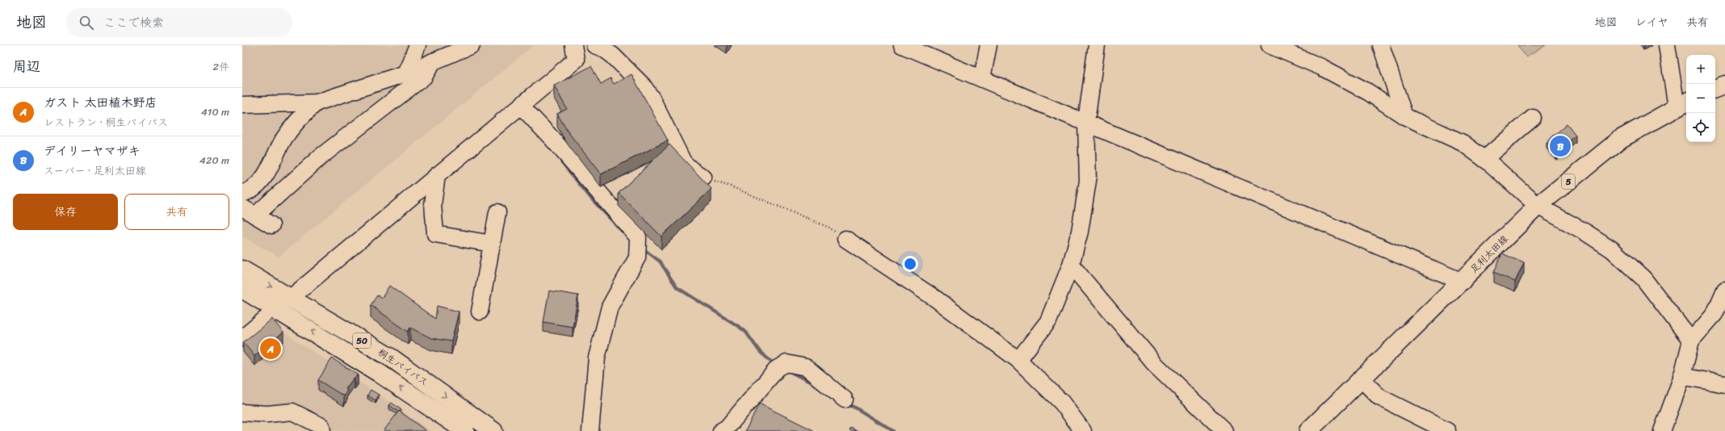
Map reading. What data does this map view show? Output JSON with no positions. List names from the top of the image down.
{
  "streets": {
    "main road": [
      "5",
      "足利太田線",
      "50",
      "桐生バイパス"
    ]
  },
  "crossings": [
    ["50", "桐生バイパス"]
  ],
  "page": {
    "header": "地図",
    "search": "ここで検索",
    "nav": ["地図", "レイヤ", "共有"],
    "heading": ["周辺", "2件"],
    "map_buttons": ["+", "−"],
    "list": [
      {
        "mark": "A",
        "name": "ガスト 太田植木野店",
        "note": "レストラン · 桐生バイパス",
        "value": "410 m"
      },
      {
        "mark": "B",
        "name": "デイリーヤマザキ",
        "note": "スーパー · 足利太田線",
        "value": "420 m"
      }
    ],
    "pins": ["B", "A"],
    "buttons": ["保存", "共有"]
  }
}
